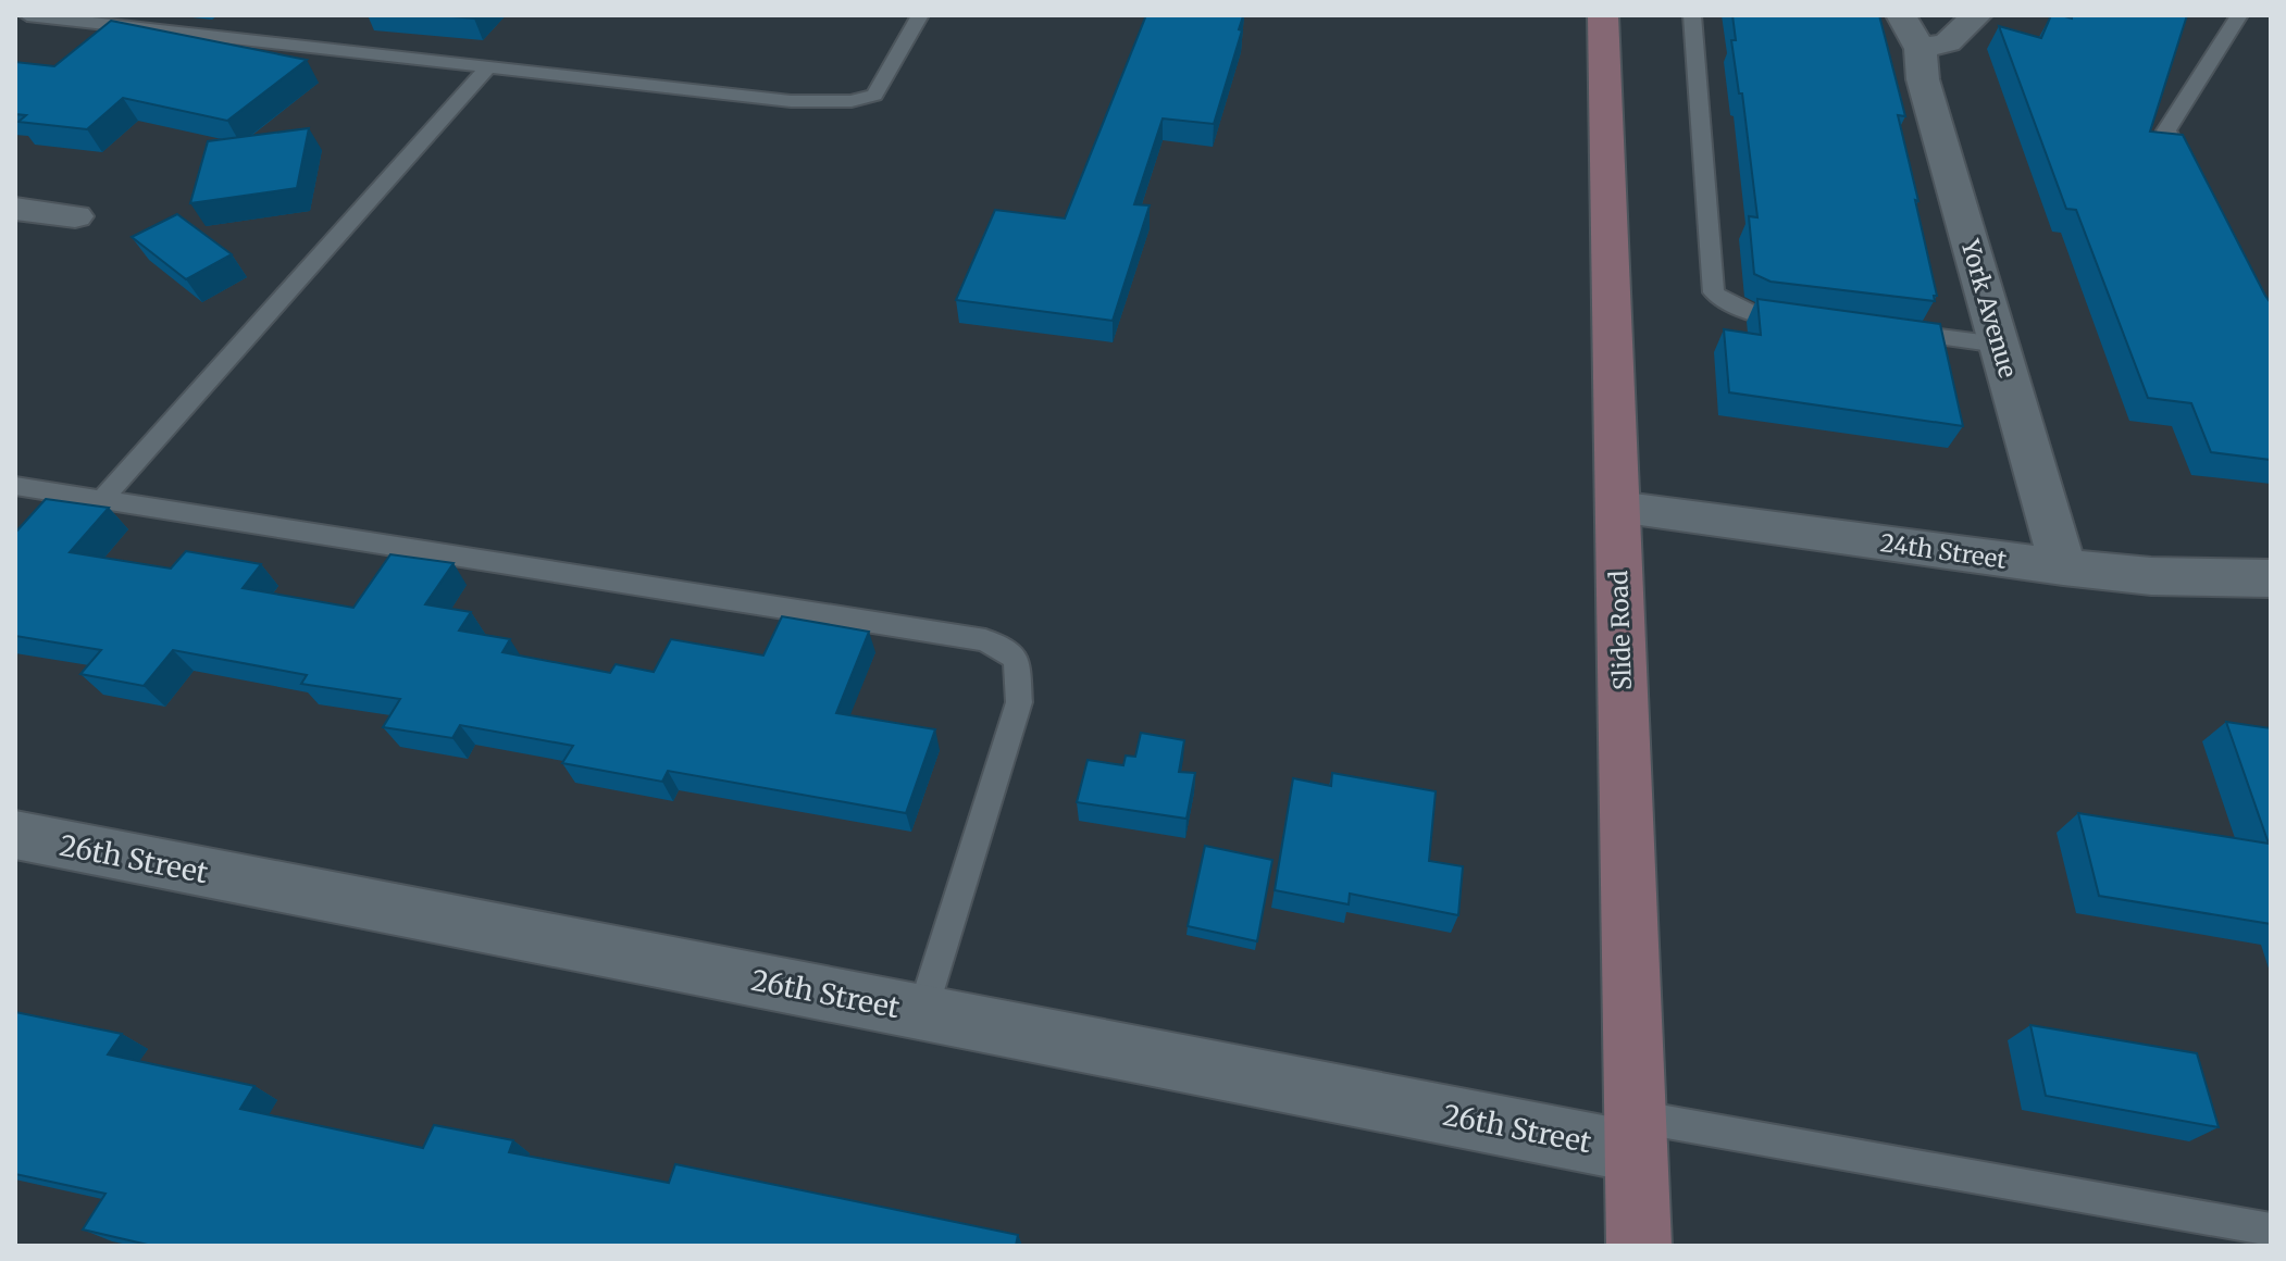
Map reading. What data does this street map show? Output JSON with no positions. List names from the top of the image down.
{
  "streets": {
    "main road": ["Slide Road"],
    "street": ["York Avenue", "24th Street", "26th Street"]
  },
  "crossings": [
    ["York Avenue", "24th Street"],
    ["24th Street", "Slide Road"],
    ["Slide Road", "26th Street"]
  ]
}
